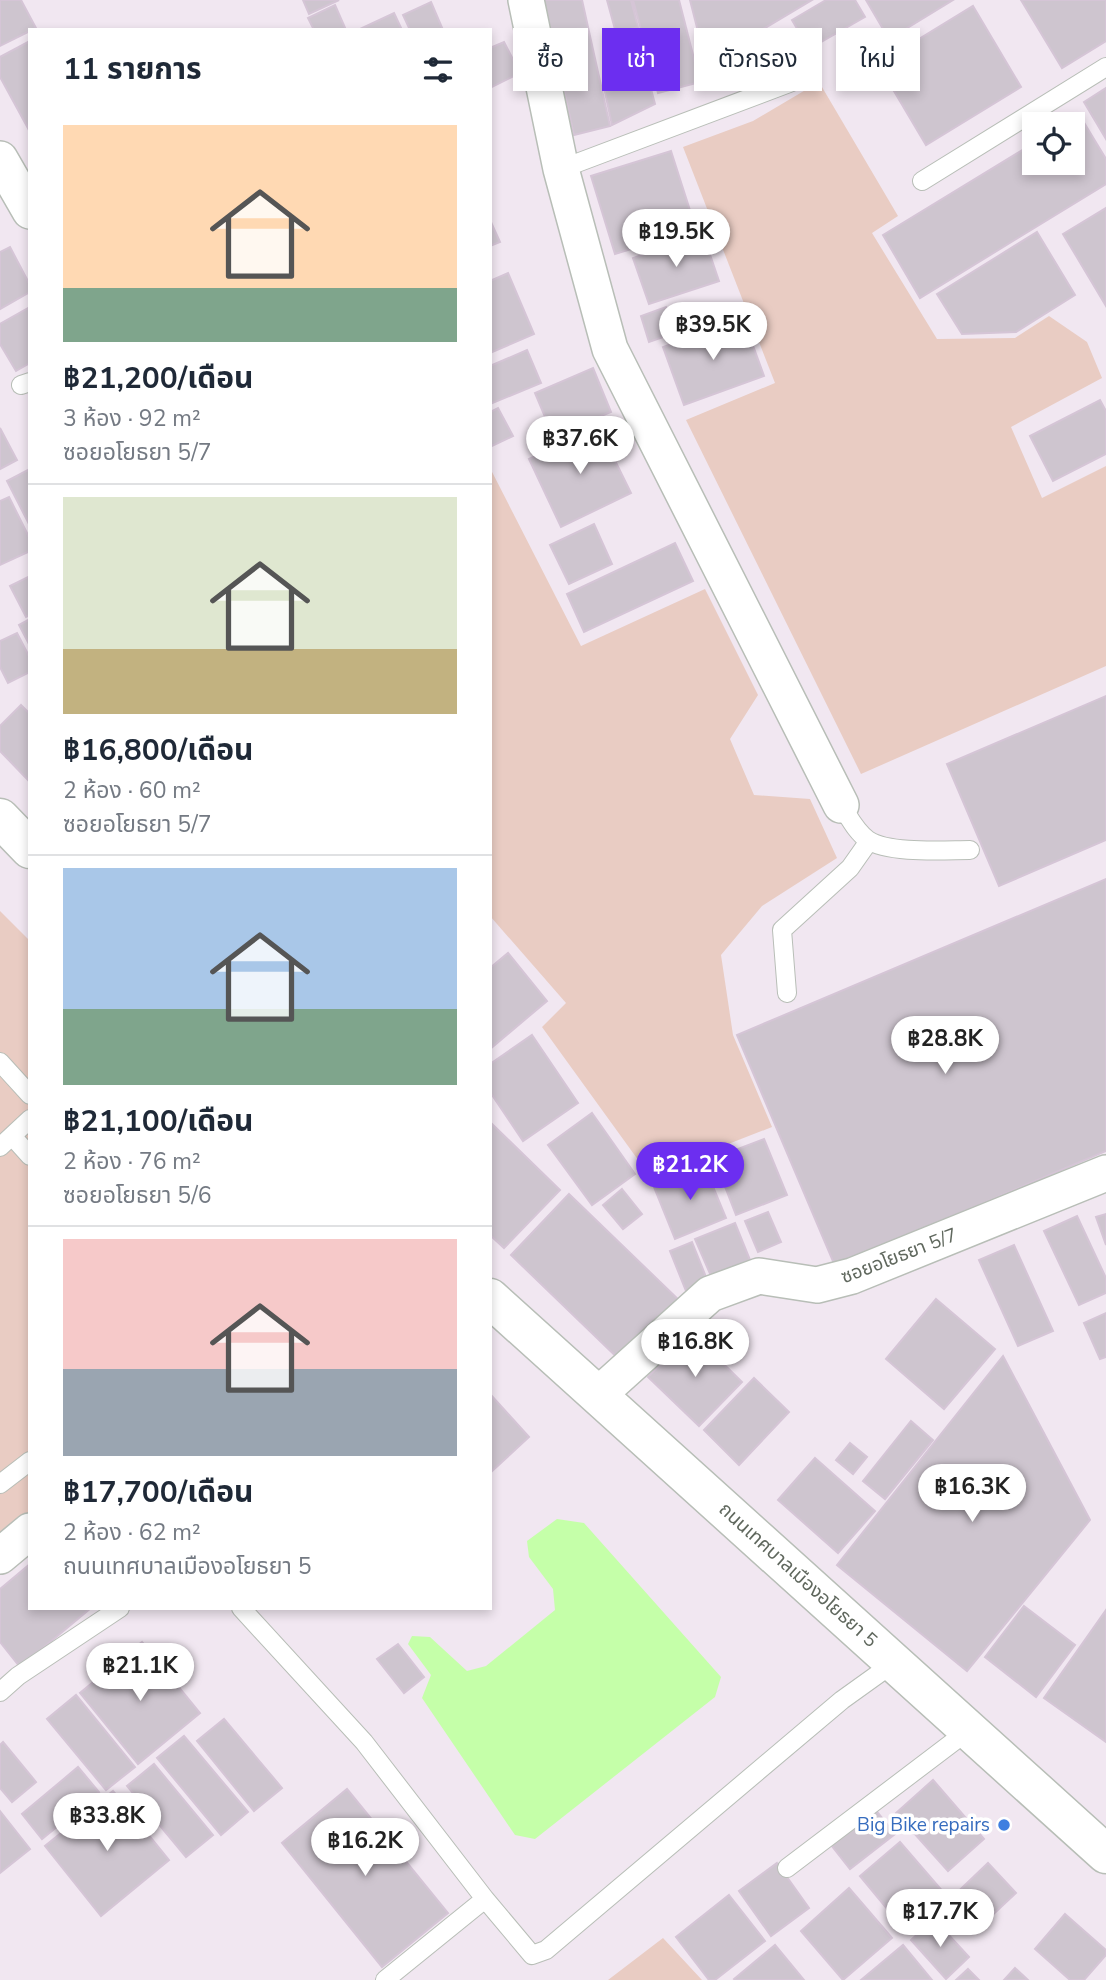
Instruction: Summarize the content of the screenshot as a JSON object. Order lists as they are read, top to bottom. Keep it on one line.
{"streets":{"street":["ซอยอโยธยา 5/7","ถนนเทศบาลเมืองอโยธยา 5"]},"crossings":[["ซอยอโยธยา 5/7","ถนนเทศบาลเมืองอโยธยา 5"]],"places":["Big Bike repairs"],"page":{"chip":["ซื้อ","เช่า","ตัวกรอง","ใหม่"],"heading":"11 รายการ","list":[{"name":"฿21,200/เดือน","note":"3 ห้อง · 92 m² · ซอยอโยธยา 5/7"},{"name":"฿16,800/เดือน","note":"2 ห้อง · 60 m² · ซอยอโยธยา 5/7"},{"name":"฿21,100/เดือน","note":"2 ห้อง · 76 m² · ซอยอโยธยา 5/6"},{"name":"฿17,700/เดือน","note":"2 ห้อง · 62 m² · ถนนเทศบาลเมืองอโยธยา 5"}],"price":["฿19.5K","฿39.5K","฿37.6K","฿28.8K","฿21.2K","฿16.8K","฿16.3K","฿21.1K","฿33.8K","฿16.2K","฿17.7K"]}}
